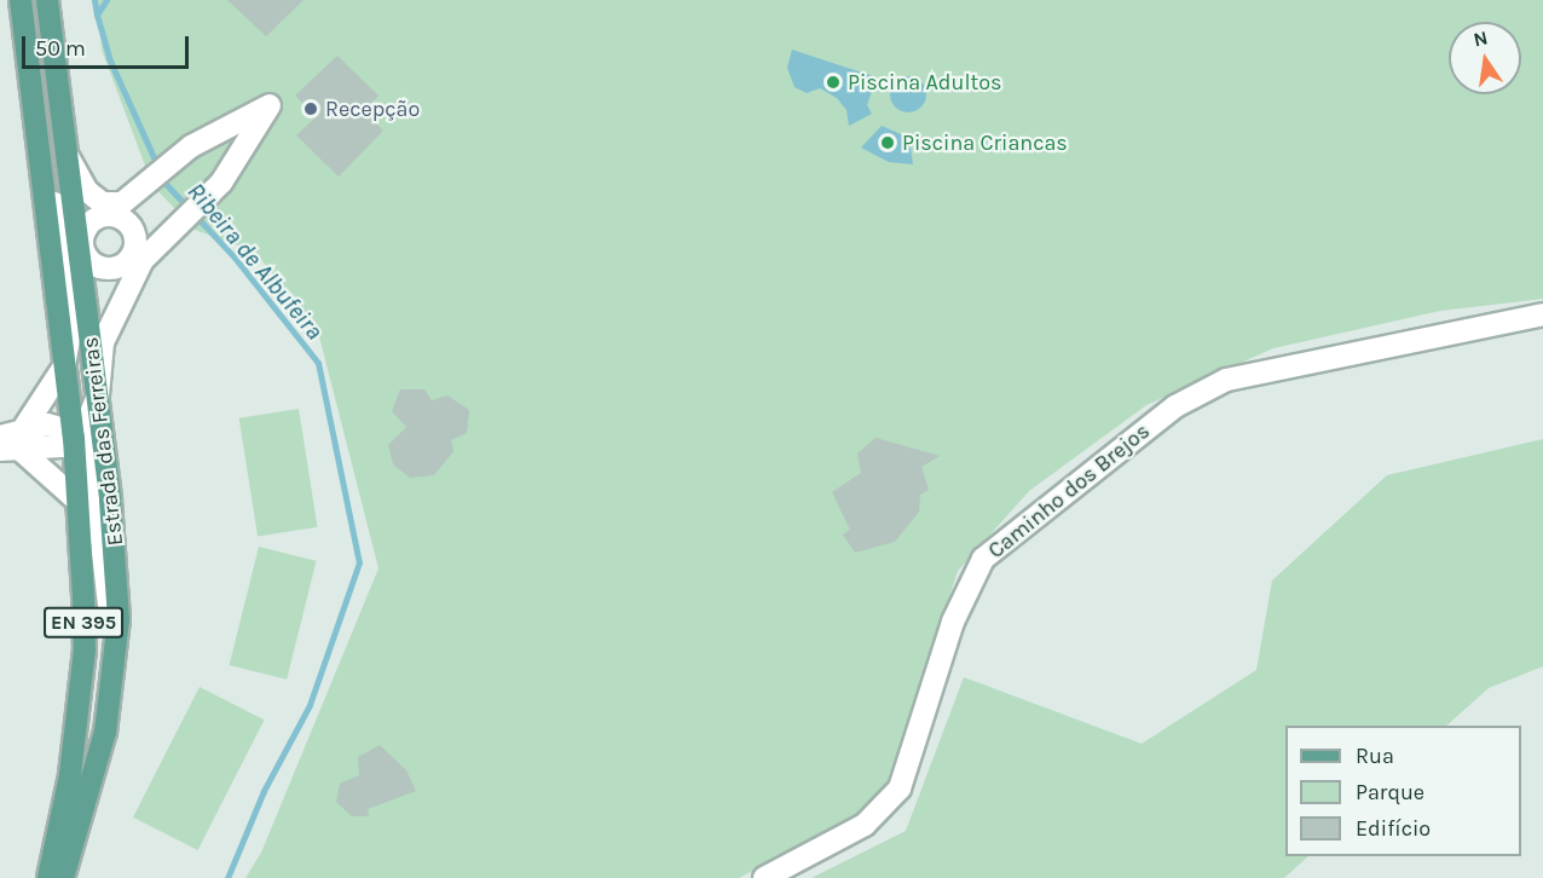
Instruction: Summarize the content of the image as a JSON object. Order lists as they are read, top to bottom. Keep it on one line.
{"streets":{"main road":["Estrada das Ferreiras","EN 395"],"street":["Caminho dos Brejos"]},"water":["Ribeira de Albufeira"],"places":["Piscina Adultos","Recepção","Piscina Criancas"],"legend":["Rua","Parque","Edifício"],"scale_bar":"50 m","north":"top"}
